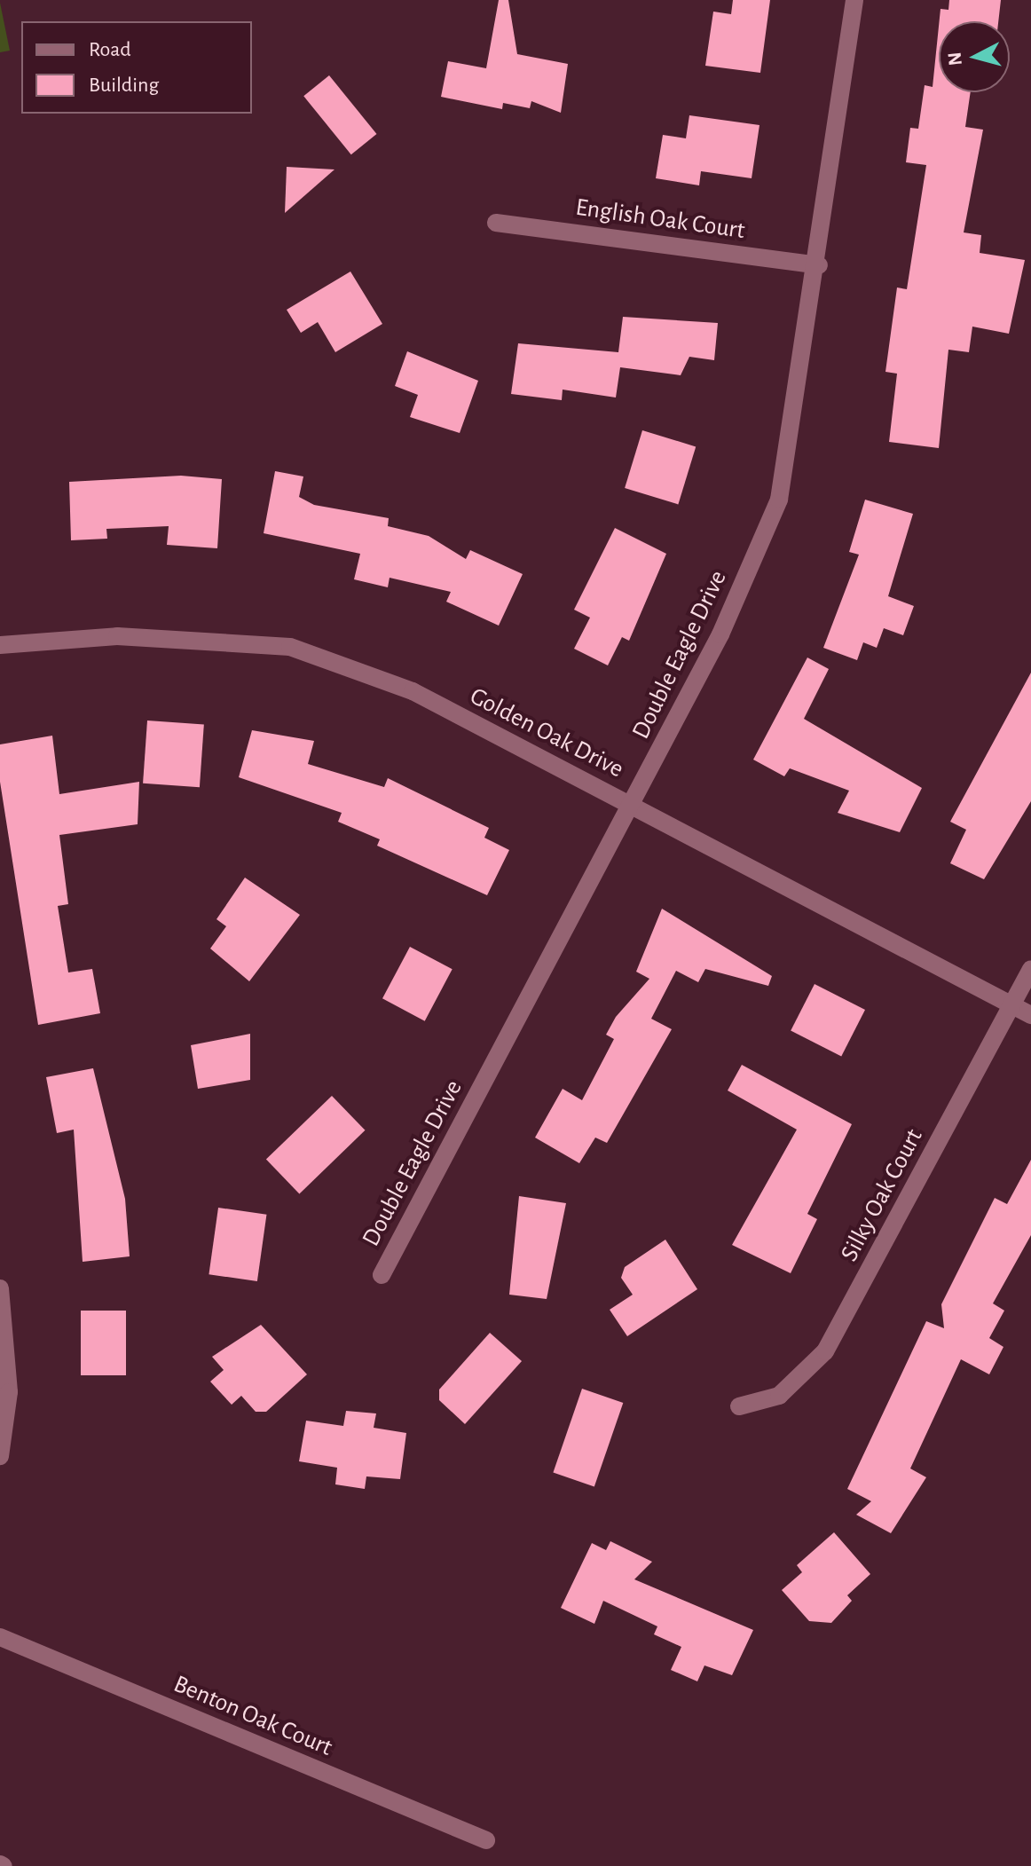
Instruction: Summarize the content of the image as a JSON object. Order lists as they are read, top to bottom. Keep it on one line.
{"streets":{"street":["English Oak Court","Double Eagle Drive","Golden Oak Drive","Silky Oak Court","Benton Oak Court"]},"crossings":[["English Oak Court","Double Eagle Drive"],["Double Eagle Drive","Golden Oak Drive"],["Golden Oak Drive","Silky Oak Court"]],"legend":["Road","Building"],"north":"left"}
